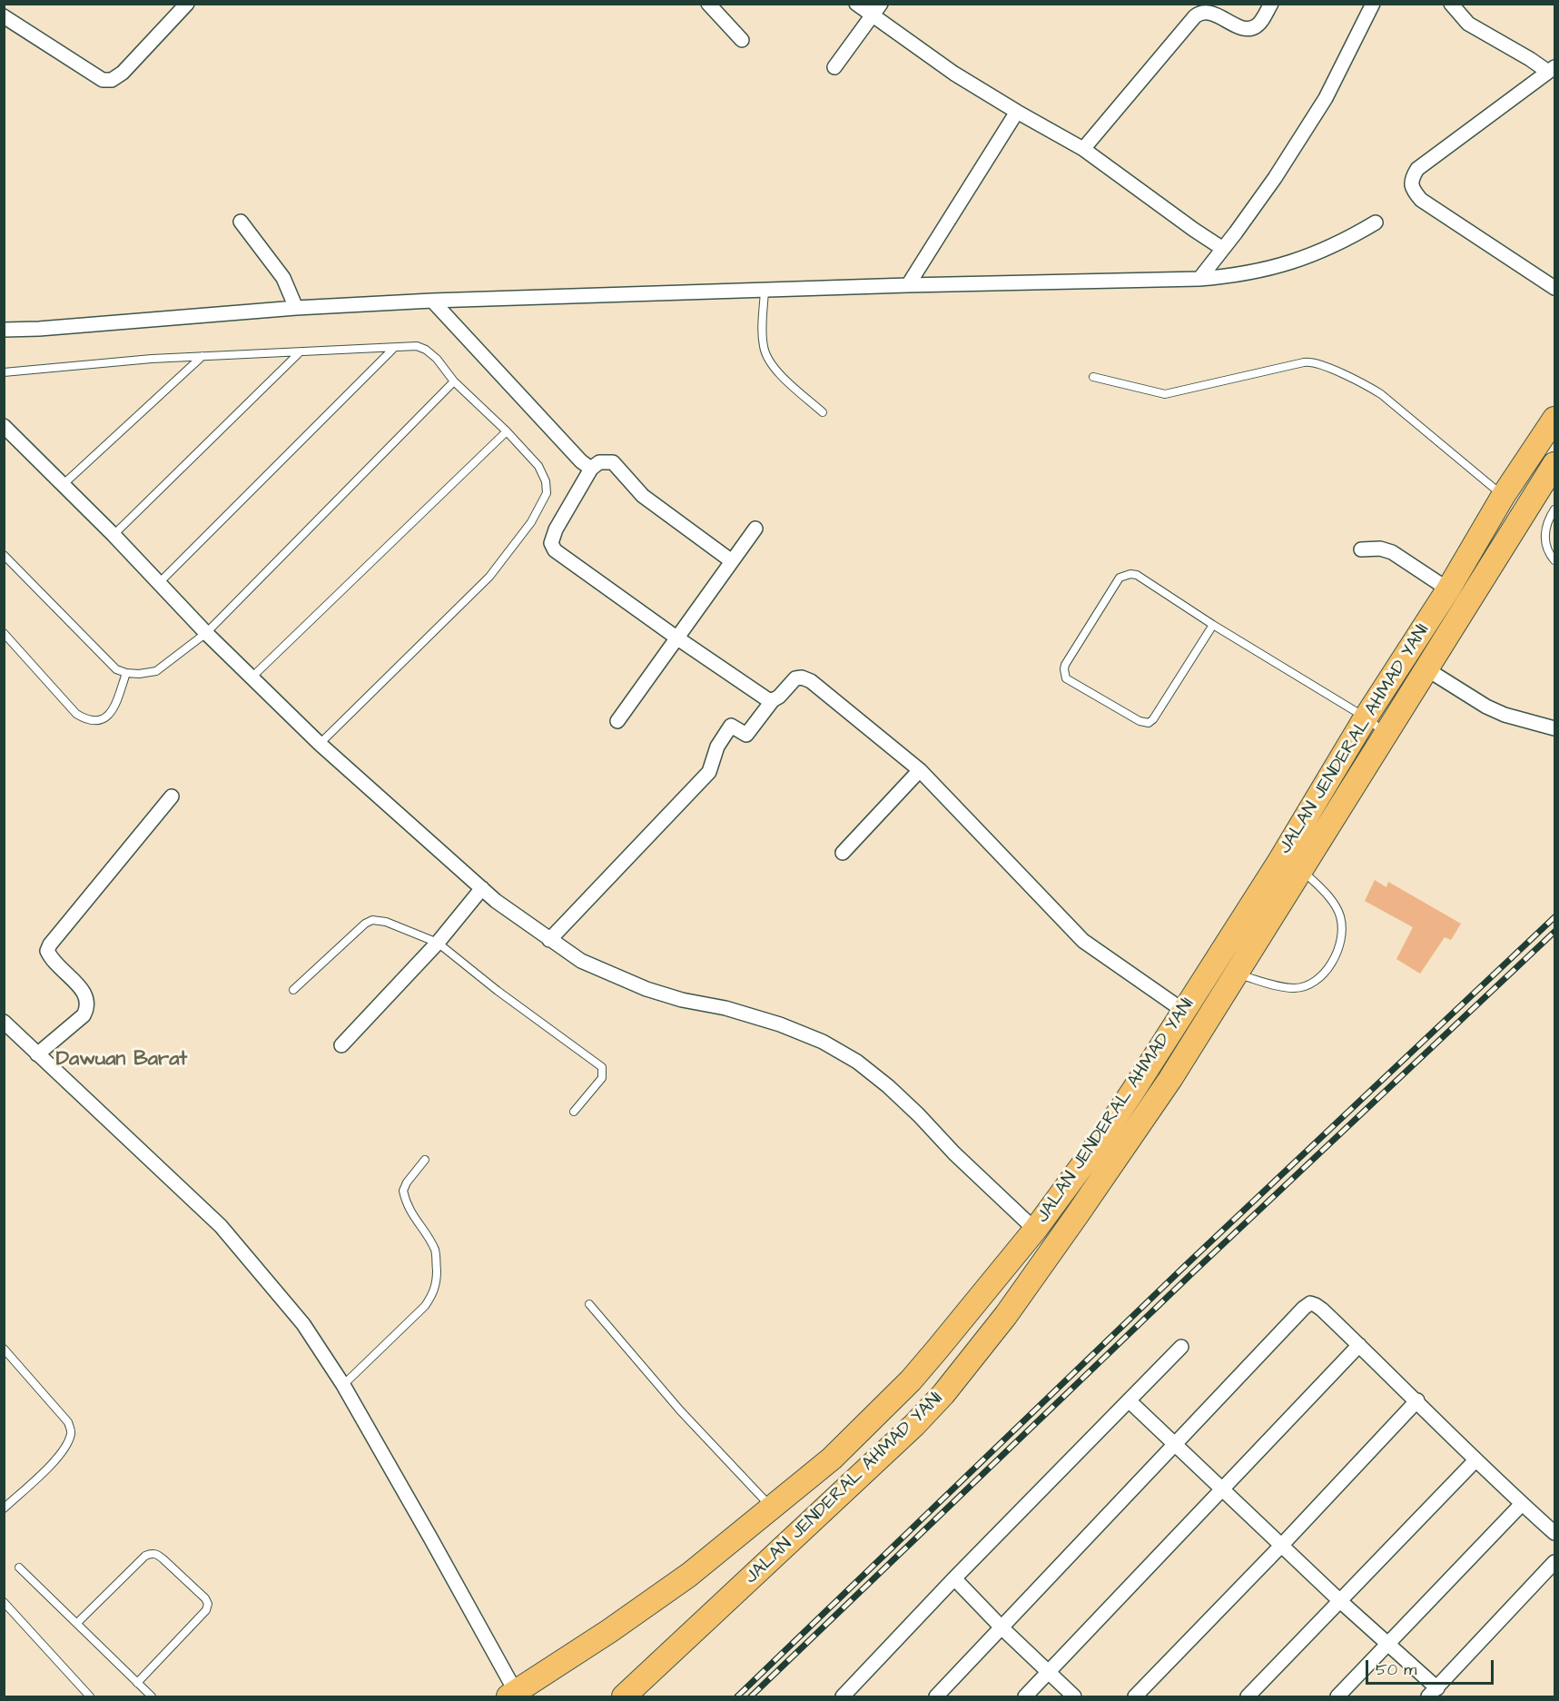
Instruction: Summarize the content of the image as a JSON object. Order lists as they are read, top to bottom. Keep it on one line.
{"streets":{"highway":["JALAN JENDERAL AHMAD YANI"]},"districts":["Dawuan Barat"],"scale_bar":"50 m"}
